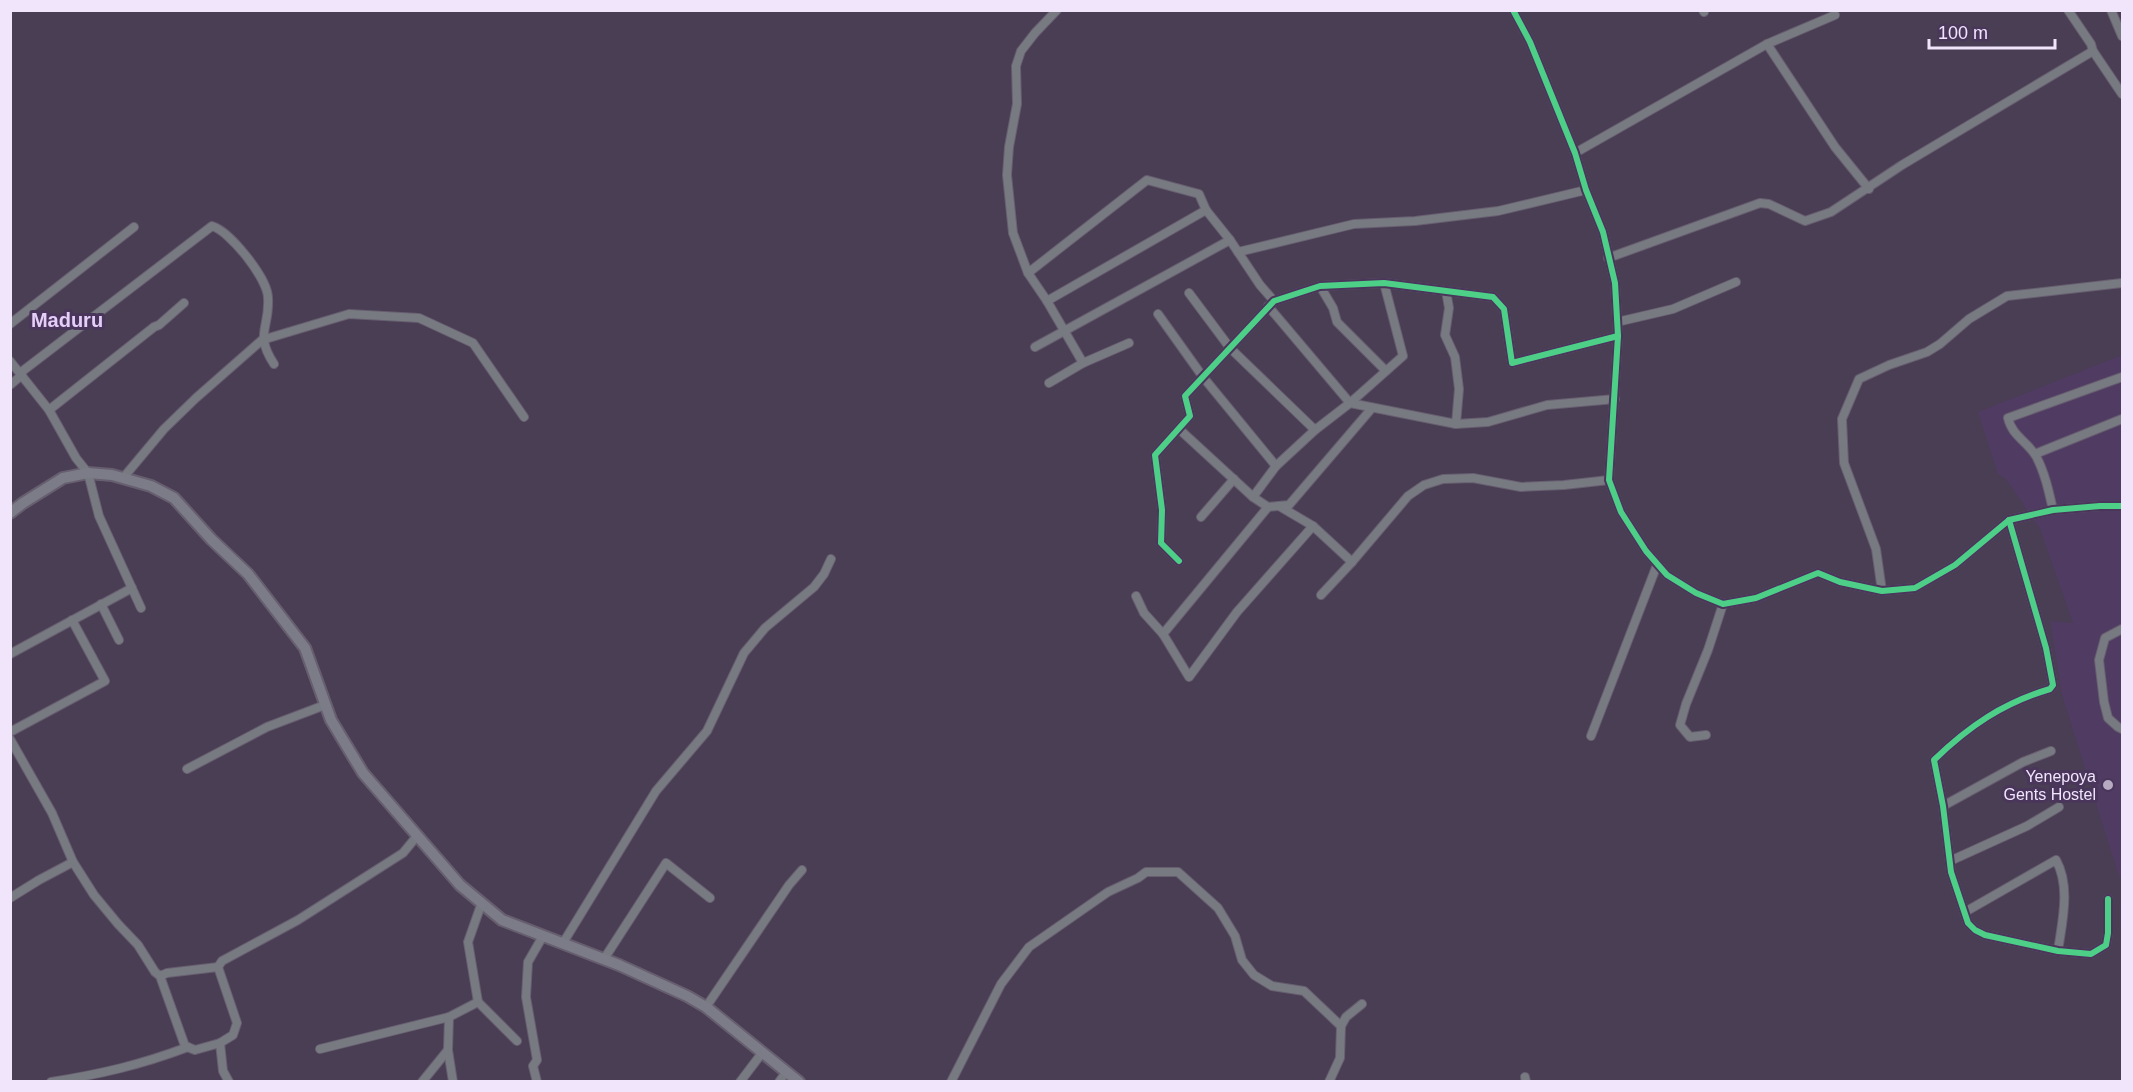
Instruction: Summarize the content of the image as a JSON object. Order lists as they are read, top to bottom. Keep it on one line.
{"districts":["Maduru"],"places":["Yenepoya Gents Hostel"],"scale_bar":"100 m"}
